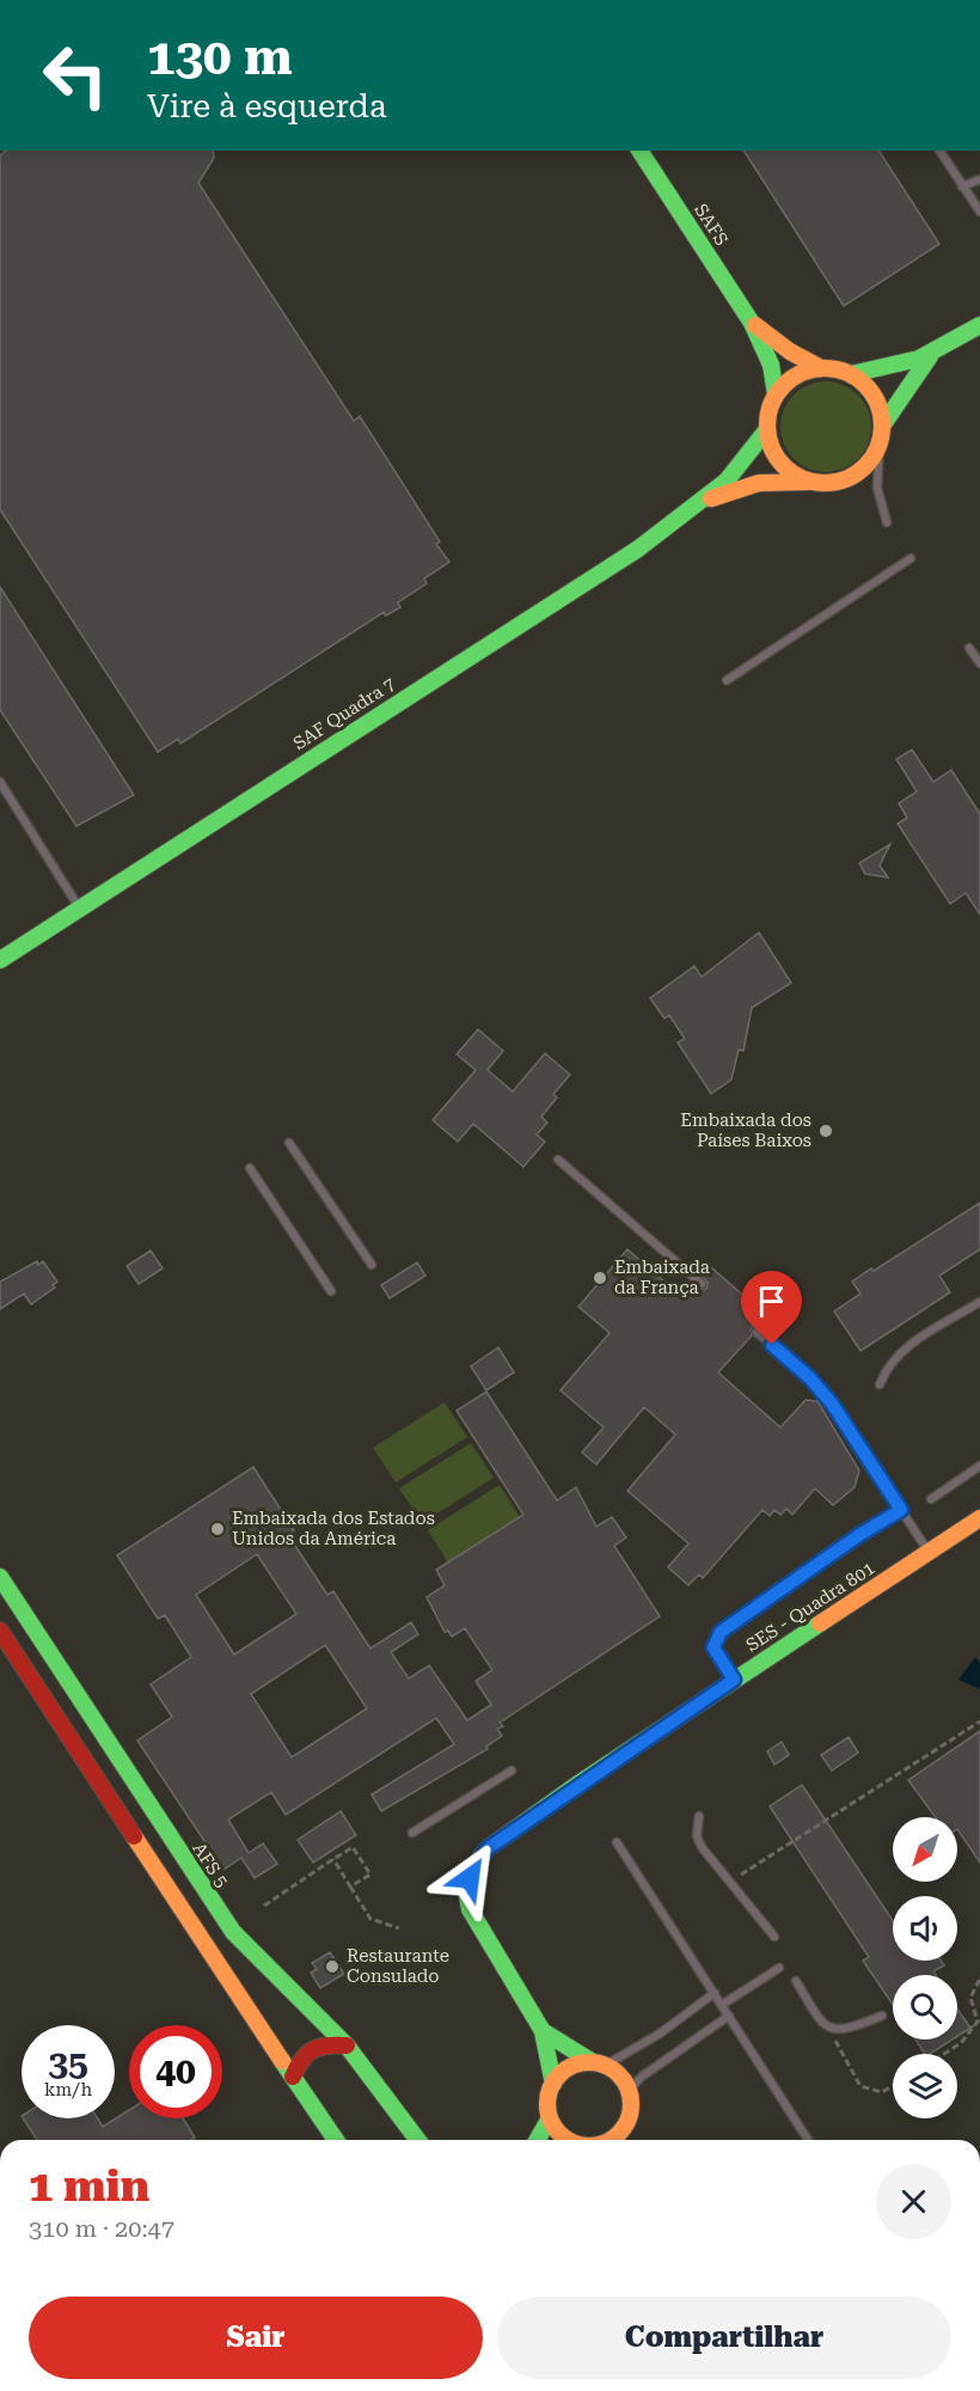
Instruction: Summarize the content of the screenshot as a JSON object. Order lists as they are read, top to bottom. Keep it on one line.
{"streets":{"street":["SAFS","SAF Quadra 7","SES - Quadra 801","AFS 5"]},"crossings":[["SAFS","SAF Quadra 7"]],"places":["Embaixada dos Países Baixos","Embaixada da França","Embaixada dos Estados Unidos da América","Restaurante Consulado"],"north":"bottom left","page":{"turn":["130 m","Vire à esquerda"],"speed":"35 km/h","limit":"40","heading":["1 min","310 m · 20:47"],"buttons":["Sair","Compartilhar"]}}
